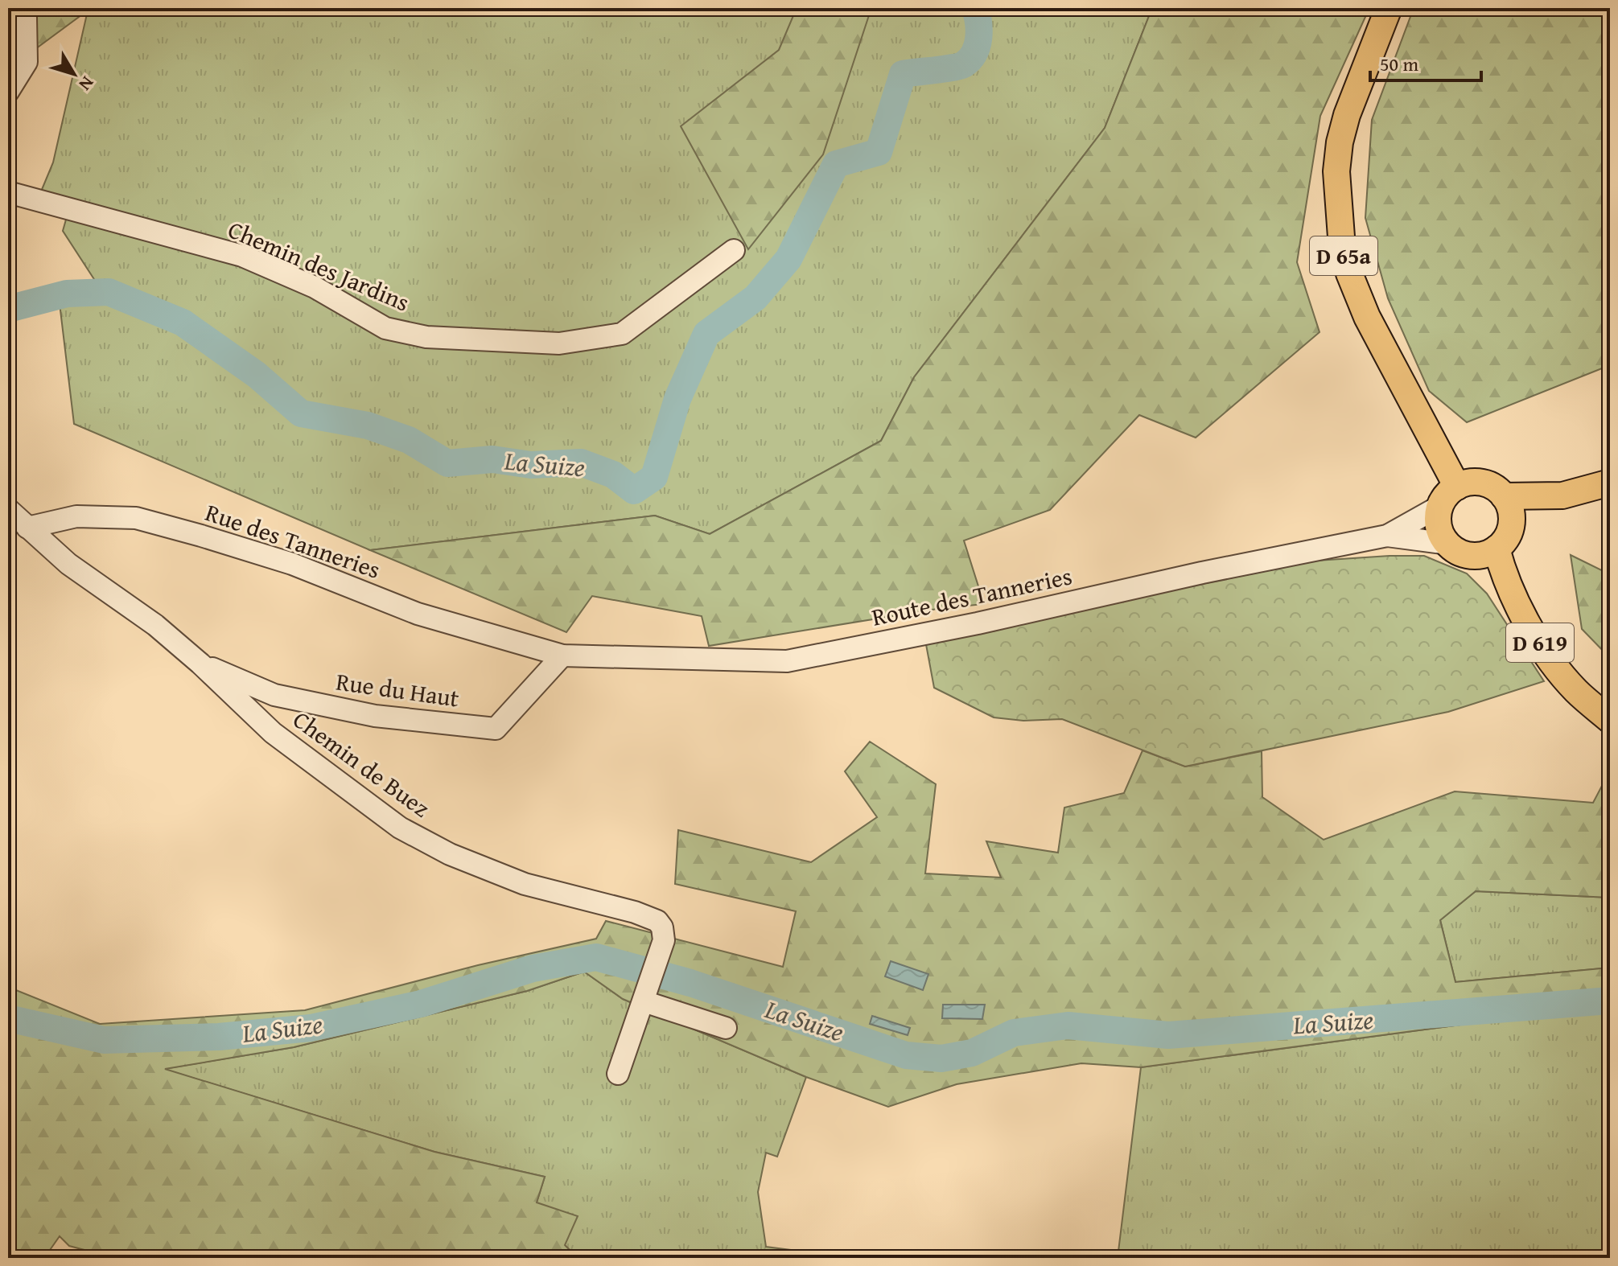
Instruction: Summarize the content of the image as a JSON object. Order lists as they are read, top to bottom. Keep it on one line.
{"streets":{"main road":["D 65a","D 619"],"street":["Chemin des Jardins","Rue des Tanneries","Route des Tanneries","Rue du Haut","Chemin de Buez"]},"crossings":[["D 65a","Route des Tanneries"],["D 65a","D 619"],["Rue des Tanneries","Route des Tanneries"],["Rue des Tanneries","Rue du Haut"],["Rue des Tanneries","Chemin de Buez"],["Route des Tanneries","D 619"],["Route des Tanneries","Rue du Haut"],["Rue du Haut","Chemin de Buez"]],"water":["La Suize"],"scale_bar":"50 m","north":"bottom right"}
